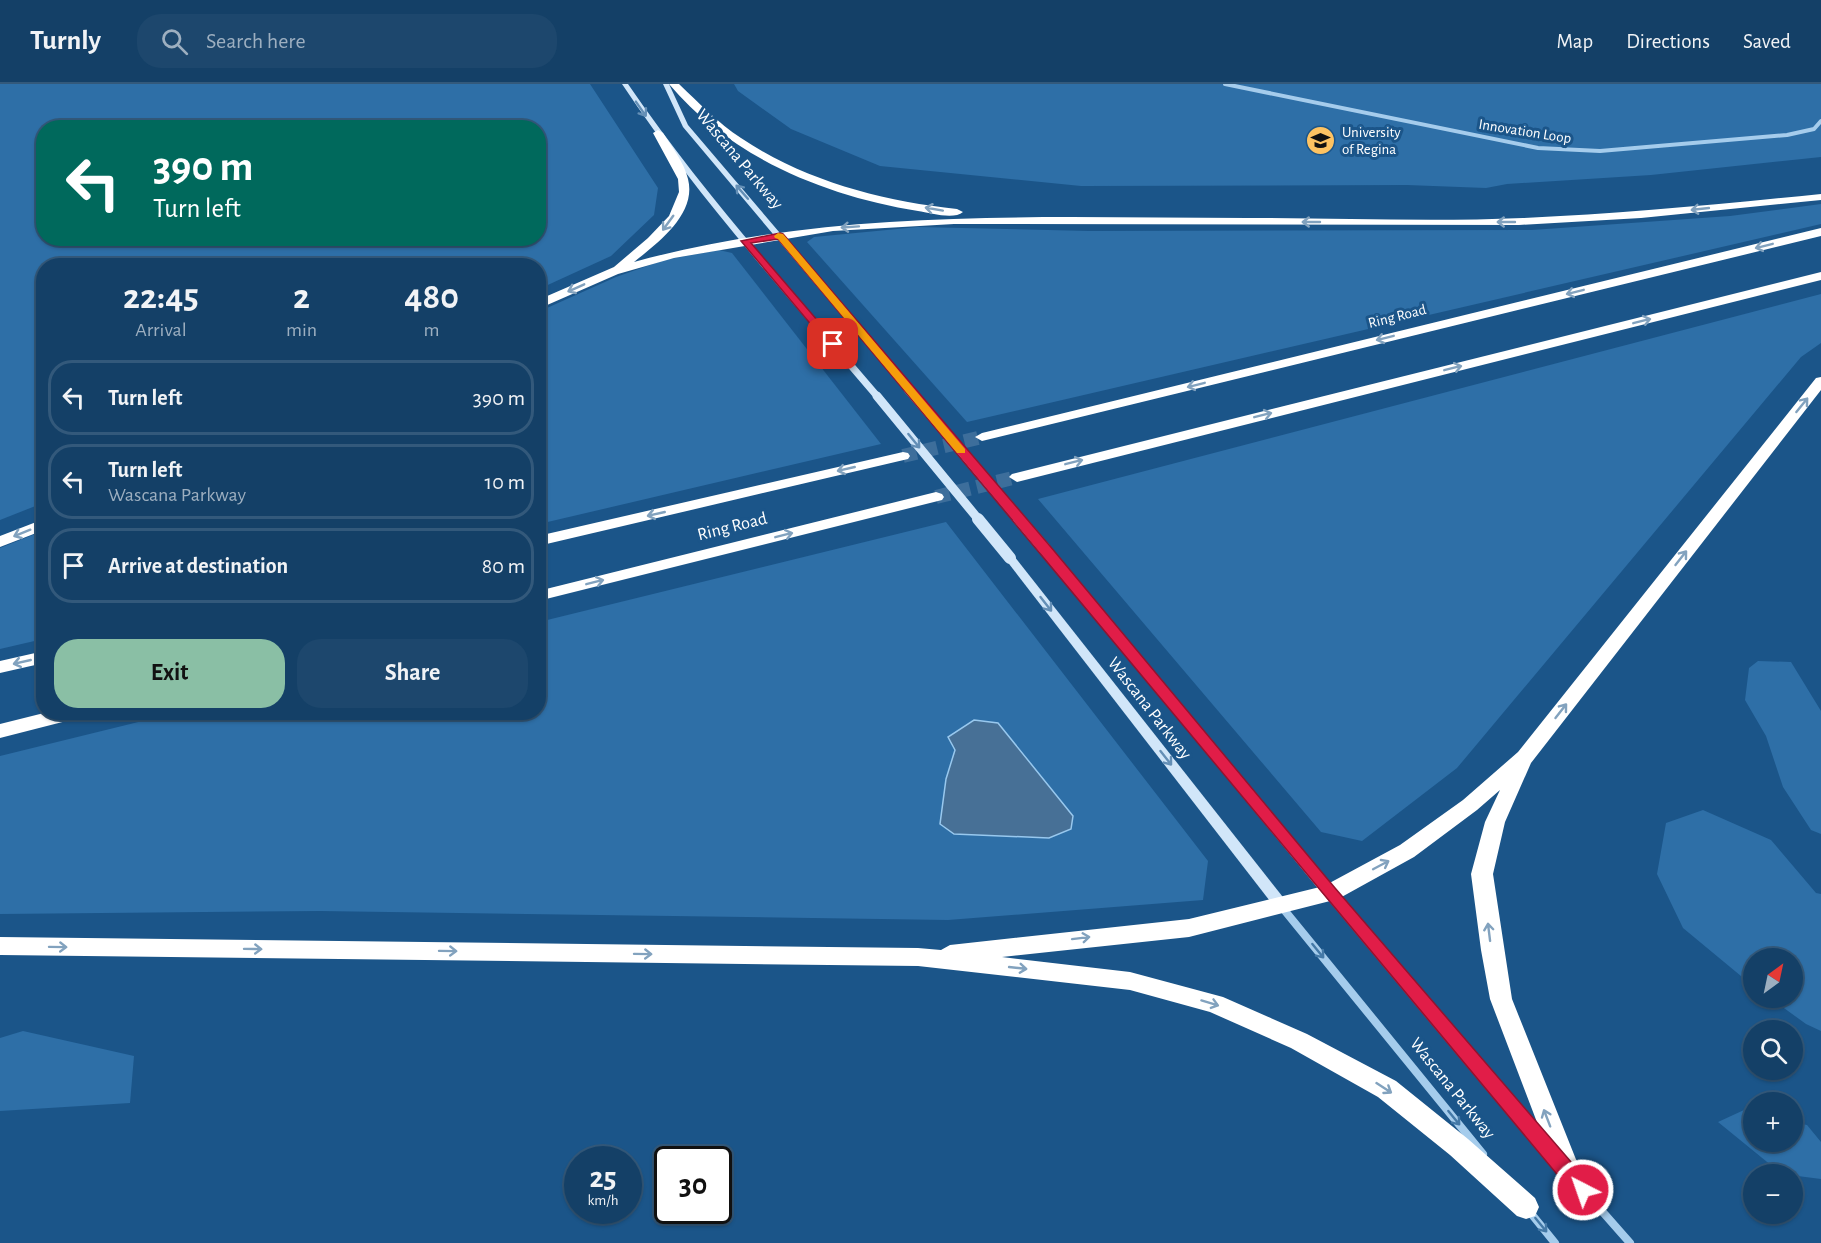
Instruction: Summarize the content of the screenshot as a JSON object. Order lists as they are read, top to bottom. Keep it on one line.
{"streets":{"highway":["Ring Road"],"main road":["Wascana Parkway"],"street":["Innovation Loop"]},"places":{"school or university":["University of Regina"]},"north":"top right","page":{"header":"Turnly","search":"Search here","nav":["Map","Directions","Saved"],"turn":["390 m","Turn left"],"eta":["22:45","Arrival","2","min","480","m"],"list":[{"name":"Turn left","value":"390 m"},{"name":"Turn left","note":"Wascana Parkway","value":"10 m"},{"name":"Arrive at destination","value":"80 m"}],"buttons":["Exit","Share"],"map_buttons":["+","−"],"speed":"25 km/h","limit":"30"}}
